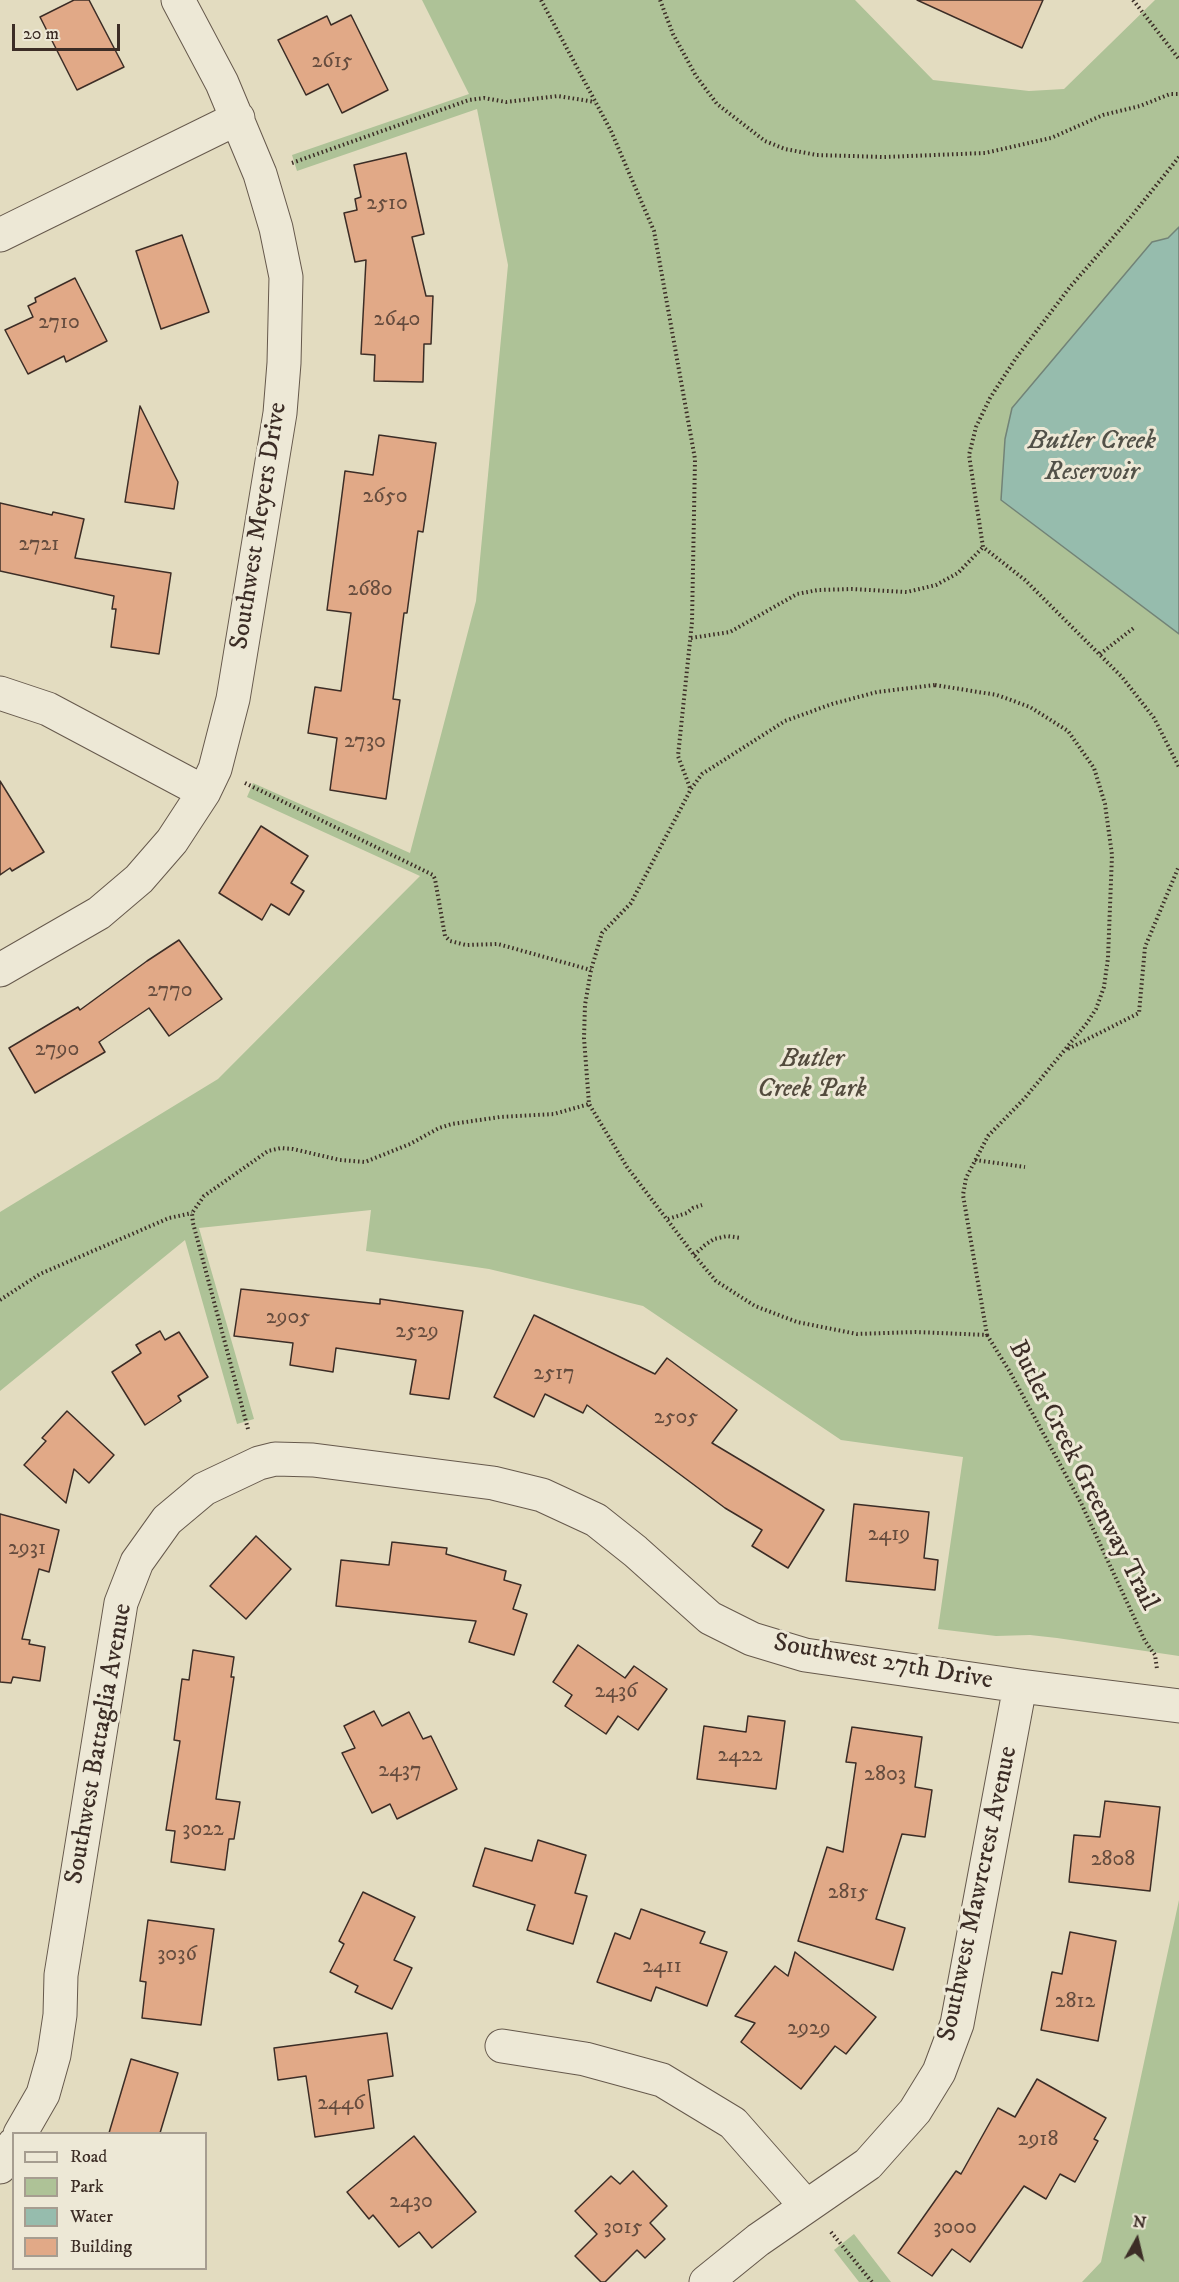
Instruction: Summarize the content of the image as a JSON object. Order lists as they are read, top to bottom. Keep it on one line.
{"streets":{"street":["Southwest Meyers Drive","Southwest 27th Drive","Southwest Battaglia Avenue","Southwest Mawrcrest Avenue"],"path":["Butler Creek Greenway Trail"]},"crossings":[["Butler Creek Greenway Trail","Southwest 27th Drive"],["Southwest 27th Drive","Southwest Battaglia Avenue"],["Southwest 27th Drive","Southwest Mawrcrest Avenue"]],"water":["Butler Creek Reservoir"],"parks":["Butler Creek Park"],"house_numbers":["2615","2510","2640","2710","2650","2721","2680","2730","2770","2790","2905","2529","2517","2505","2419","2931","2436","2422","2437","2803","3022","2808","2815","3036","2411","2812","2929","2446","2918","2430","3015","3000"],"legend":["Road","Park","Water","Building"],"scale_bar":"20 m","north":"top"}
